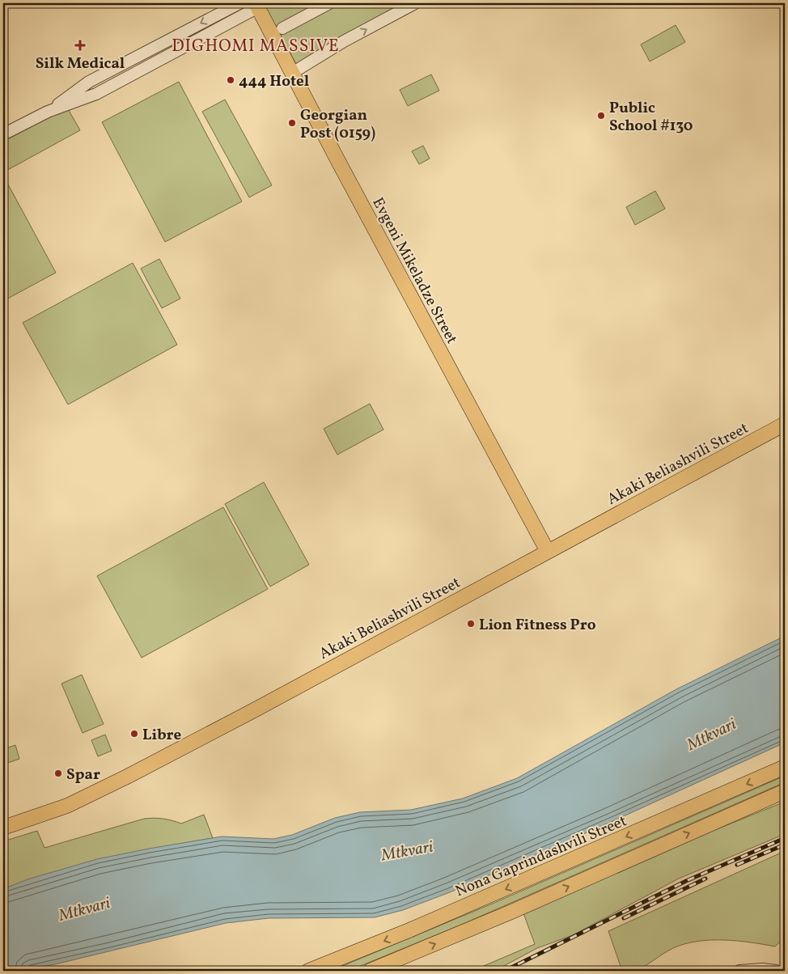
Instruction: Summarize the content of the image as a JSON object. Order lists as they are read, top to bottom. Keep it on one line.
{"streets":{"main road":["Evgeni Mikeladze Street","Akaki Beliashvili Street","Nona Gaprindashvili Street"]},"crossings":[["Evgeni Mikeladze Street","Akaki Beliashvili Street"]],"districts":["DIGHOMI MASSIVE"],"water":["Mtkvari"],"places":{"health":["Silk Medical"],"other":["444 Hotel","Public School #130","Georgian Post (0159)","Lion Fitness Pro","Libre","Spar"]}}
